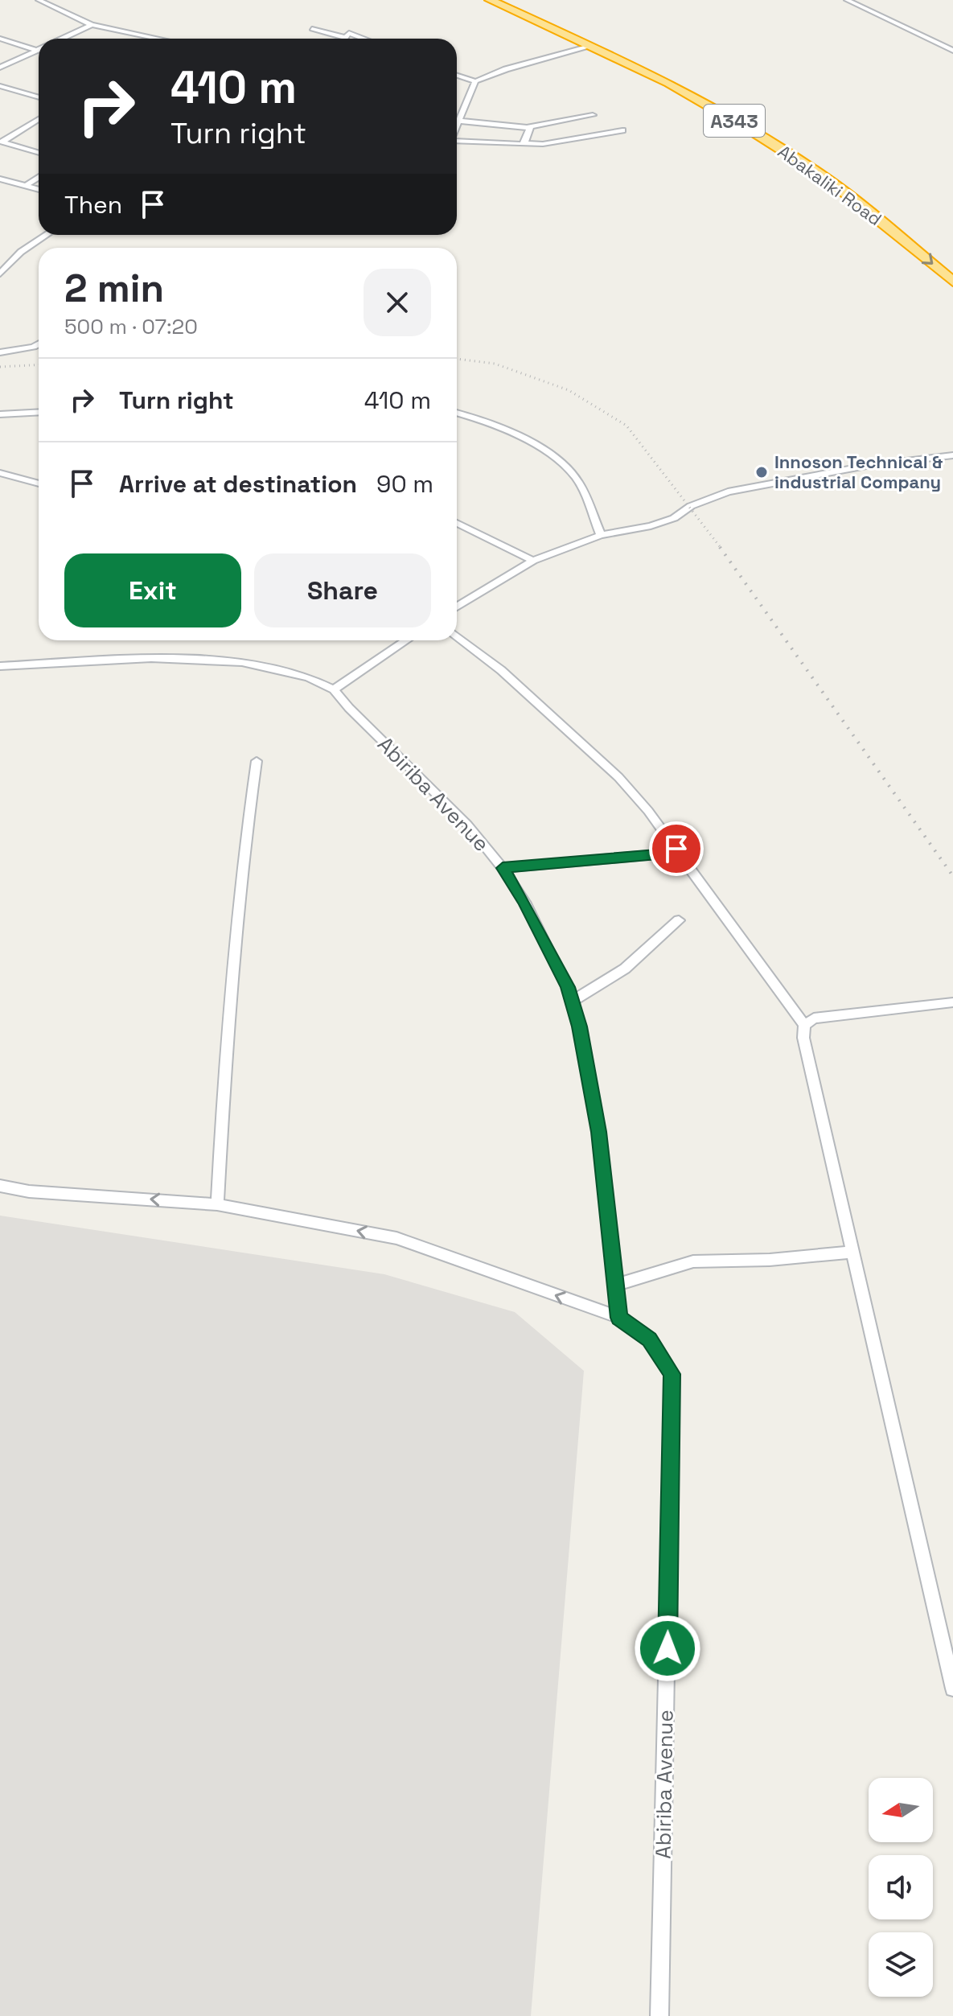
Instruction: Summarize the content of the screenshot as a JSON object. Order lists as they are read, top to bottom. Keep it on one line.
{"streets":{"highway":["A343","Abakaliki Road"],"street":["Abiriba Avenue"]},"places":["Innoson Technical & industrial Company"],"north":"left","page":{"turn":["410 m","Turn right"],"then":"Then","heading":["2 min","500 m · 07:20"],"list":[{"name":"Turn right","value":"410 m"},{"name":"Arrive at destination","value":"90 m"}],"buttons":["Exit","Share"]}}
